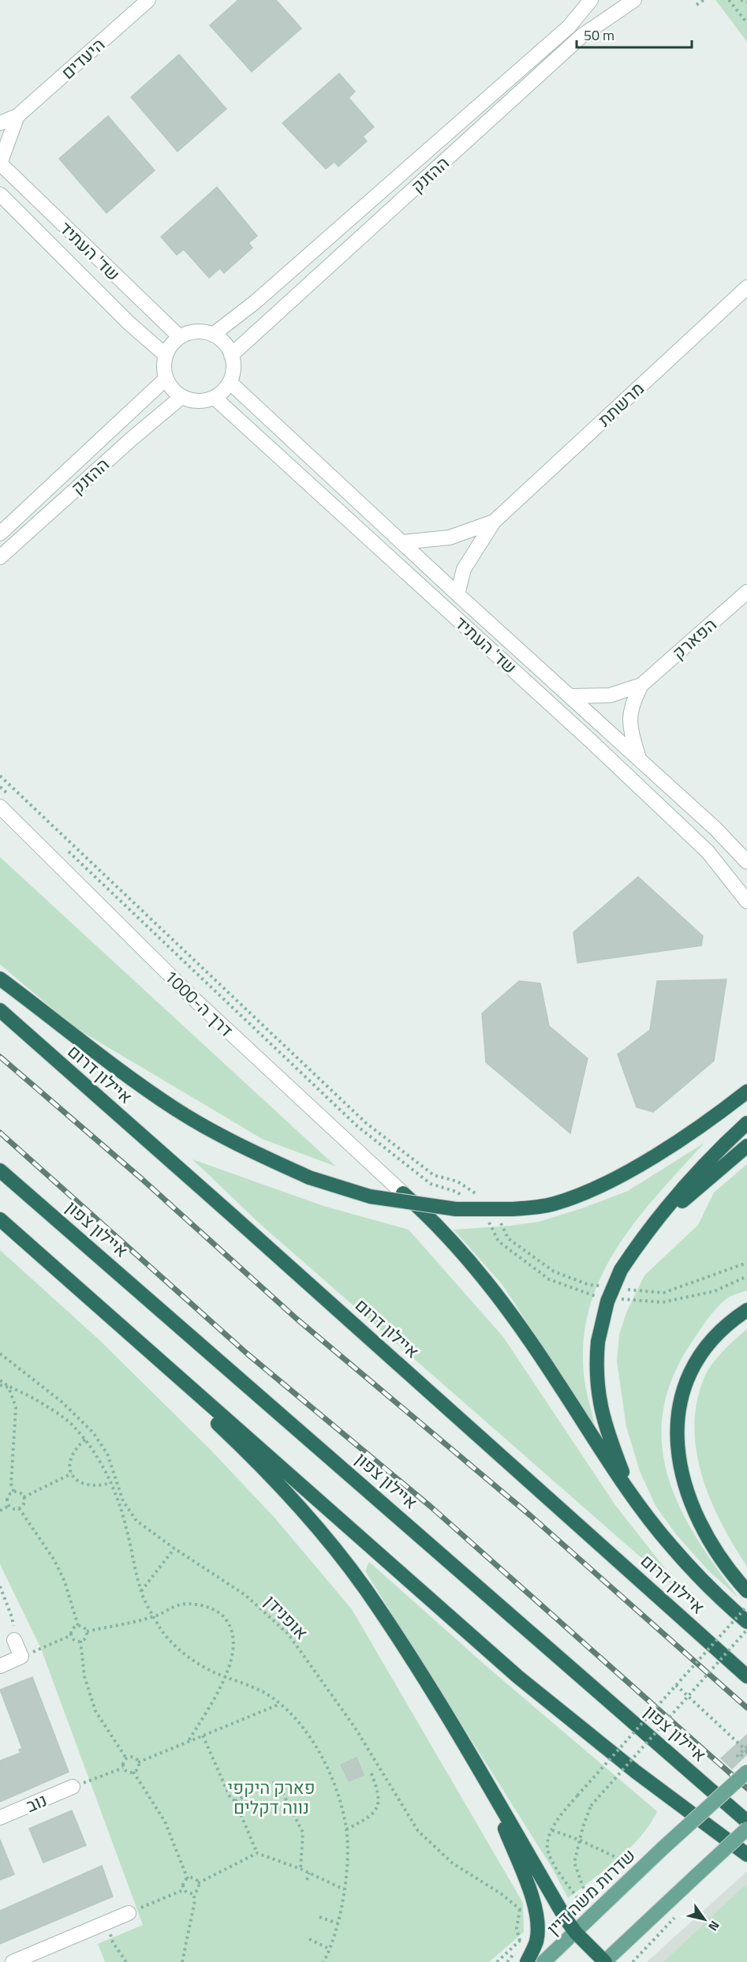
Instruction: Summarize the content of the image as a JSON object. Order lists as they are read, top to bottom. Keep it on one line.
{"streets":{"highway":["איילון דרום","איילון צפון"],"main road":["שדרות משה דיין"],"street":["היעדים","ההזנק","שד' העתיד","מרשתת","הפארק","דרך ה-1000","נוב"],"path":["אופנידן"]},"crossings":[["היעדים","שד' העתיד"],["ההזנק","שד' העתיד"],["שד' העתיד","מרשתת"],["שד' העתיד","הפארק"]],"parks":["פארק היקפי נווה דקלים"],"scale_bar":"50 m","north":"bottom right"}
